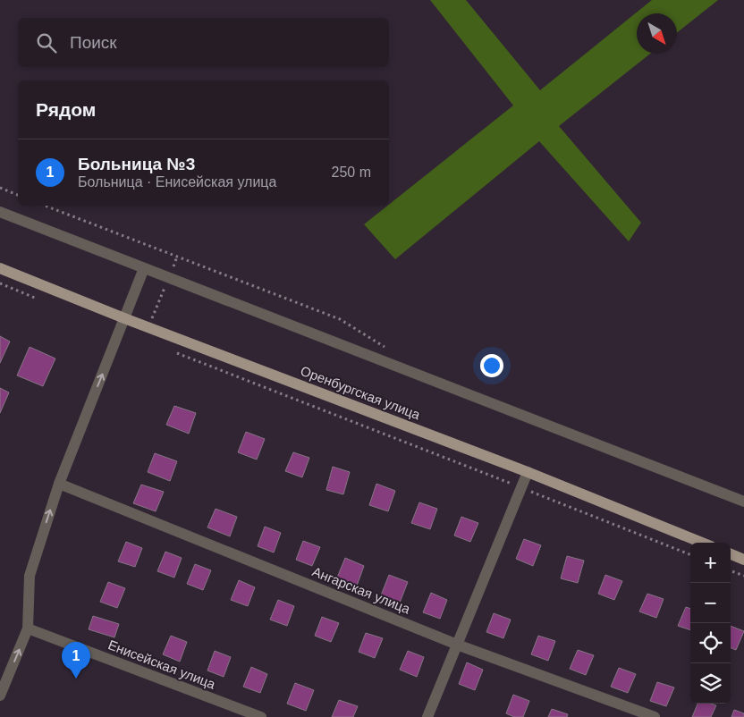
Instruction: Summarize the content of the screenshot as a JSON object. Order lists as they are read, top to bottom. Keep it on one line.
{"streets":{"main road":["Оренбургская улица"],"street":["Ангарская улица","Енисейская улица"]},"north":"bottom right","page":{"search":"Поиск","heading":"Рядом","list":[{"mark":"1","name":"Больница №3","note":"Больница · Енисейская улица","value":"250 m"}],"map_buttons":["+","−"],"pins":"1"}}
